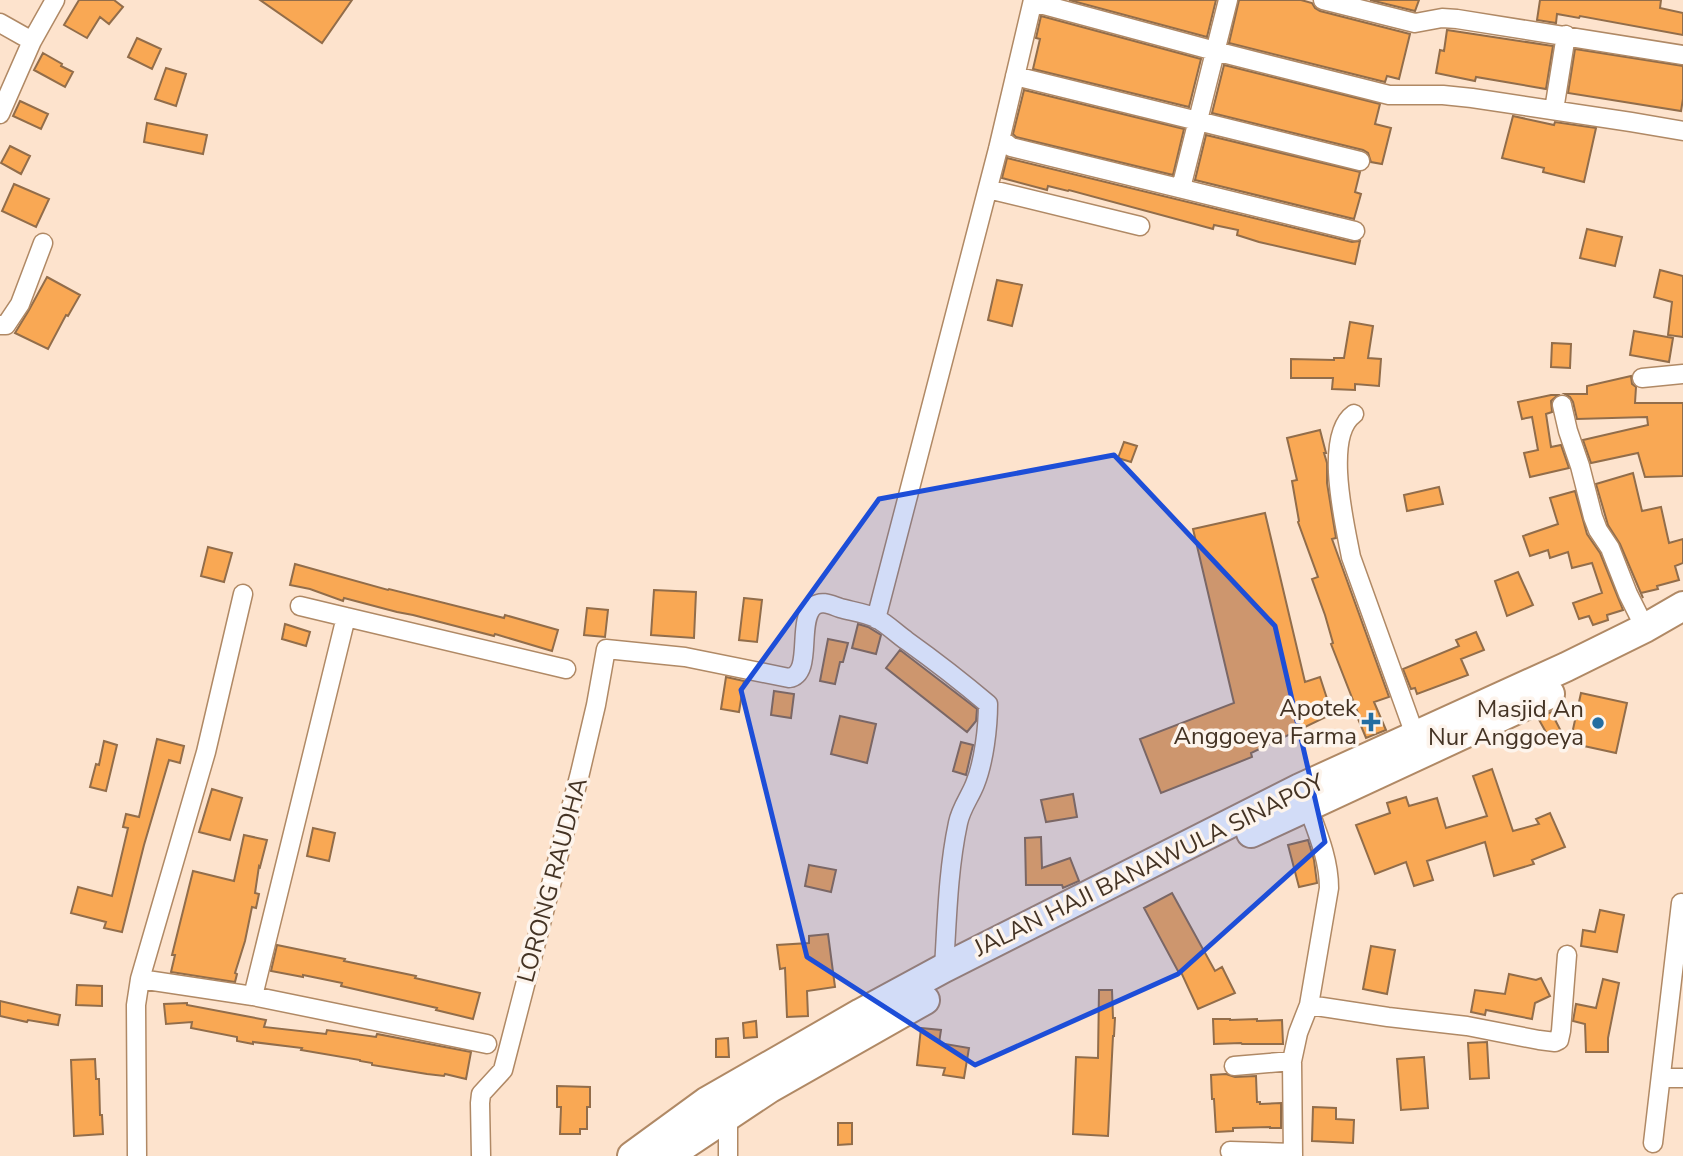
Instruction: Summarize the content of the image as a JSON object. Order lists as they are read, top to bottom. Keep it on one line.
{"streets":{"highway":["JALAN HAJI BANAWULA SINAPOY"],"street":["LORONG RAUDHA"]},"places":{"health":["Apotek Anggoeya Farma"],"other":["Masjid An Nur Anggoeya"]}}
